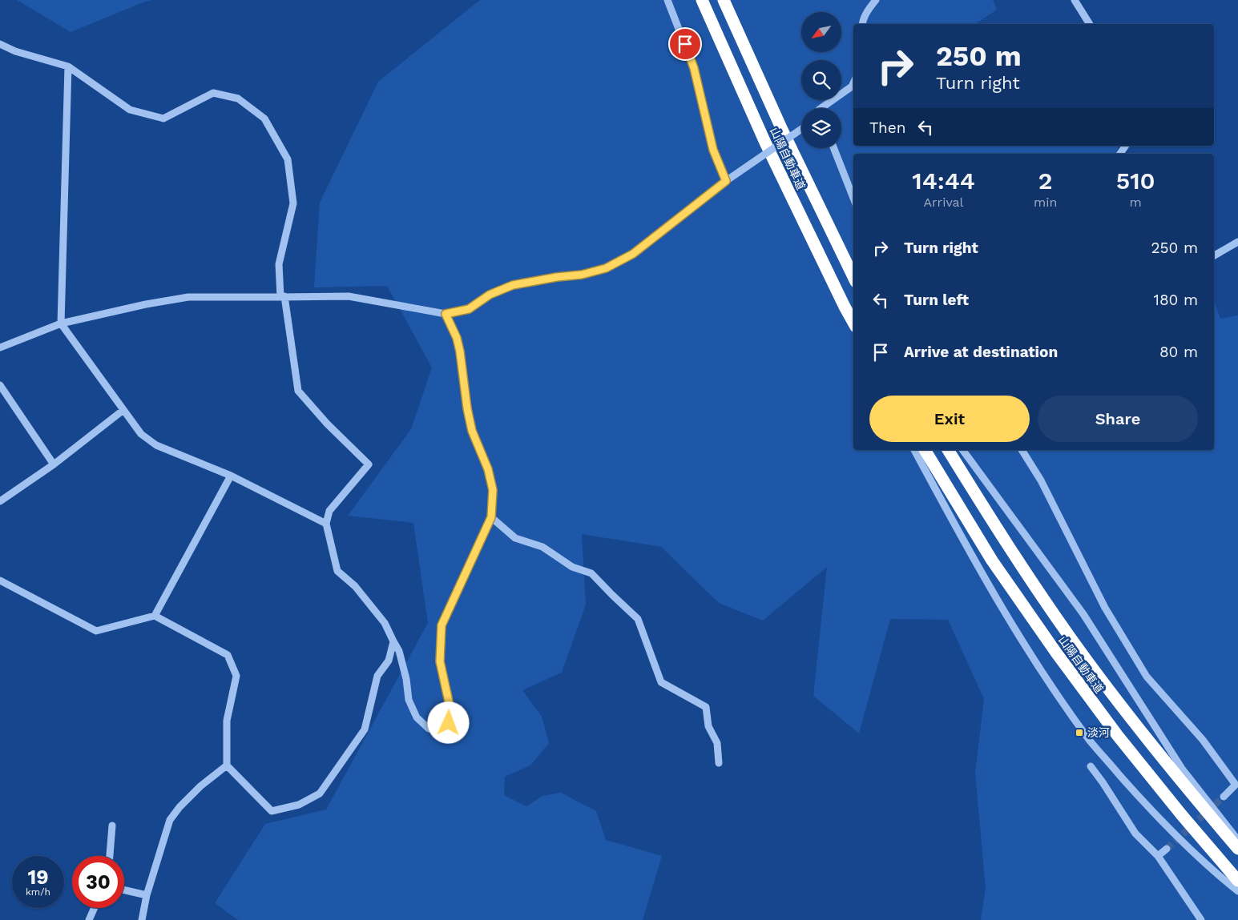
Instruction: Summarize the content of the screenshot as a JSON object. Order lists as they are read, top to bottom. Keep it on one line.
{"streets":{"highway":["山陽自動車道"]},"places":{"transit":["淡河"]},"north":"bottom left","page":{"turn":["250 m","Turn right"],"then":"Then","eta":["14:44","Arrival","2","min","510","m"],"list":[{"name":"Turn right","value":"250 m"},{"name":"Turn left","value":"180 m"},{"name":"Arrive at destination","value":"80 m"}],"buttons":["Exit","Share"],"speed":"19 km/h","limit":"30"}}
